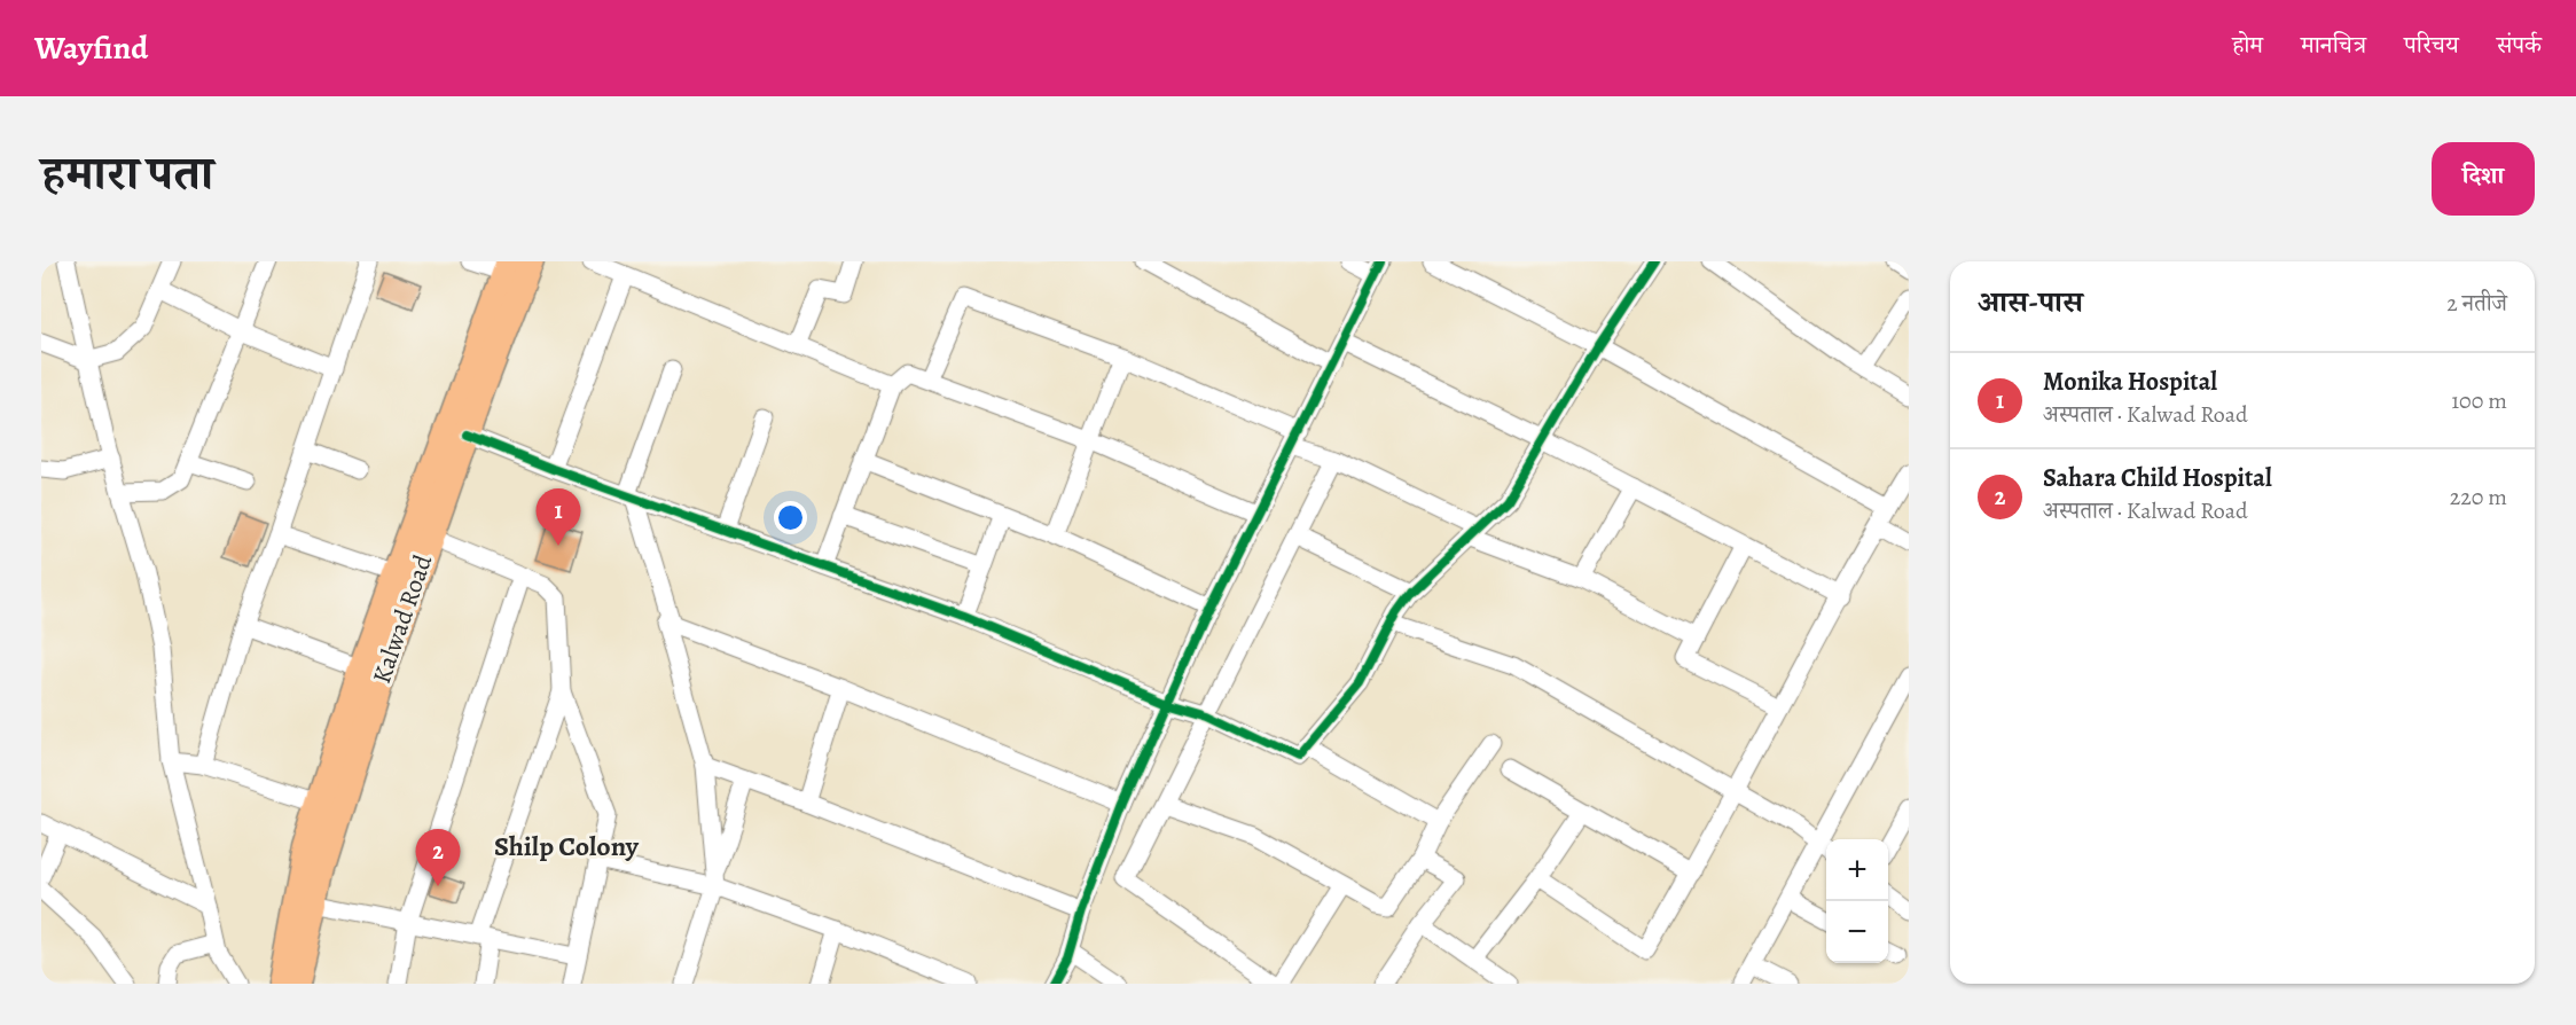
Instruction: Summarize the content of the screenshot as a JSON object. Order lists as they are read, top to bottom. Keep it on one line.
{"streets":{"main road":["Kalwad Road"]},"districts":["Shilp Colony"],"page":{"header":"Wayfind","nav":["होम","मानचित्र","परिचय","संपर्क"],"title":"हमारा पता","buttons":"दिशा","heading":["आस-पास","2 नतीजे"],"list":[{"mark":"1","name":"Monika Hospital","note":"अस्पताल · Kalwad Road","value":"100 m"},{"mark":"2","name":"Sahara Child Hospital","note":"अस्पताल · Kalwad Road","value":"220 m"}],"pins":["1","2"],"map_buttons":["+","−"]}}
